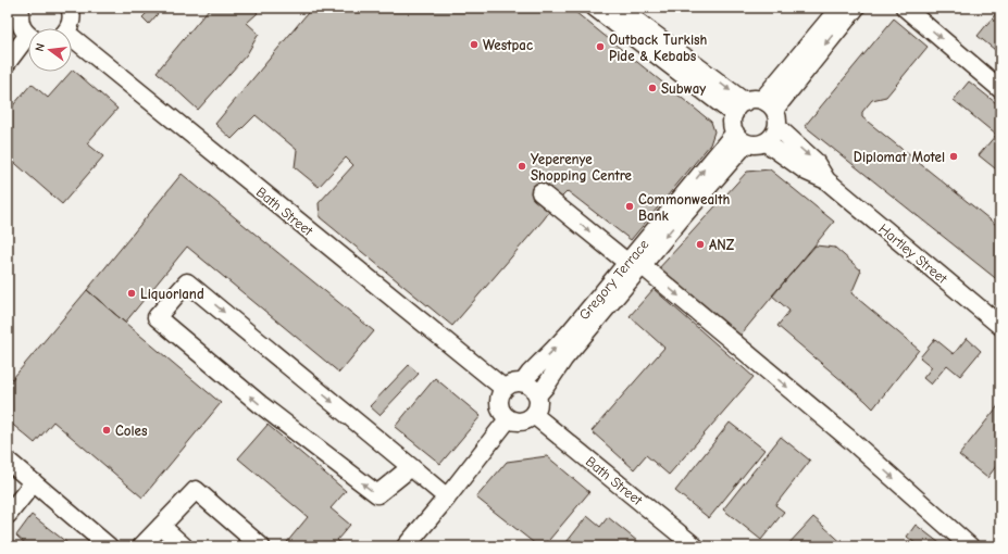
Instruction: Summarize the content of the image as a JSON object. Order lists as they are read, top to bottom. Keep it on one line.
{"streets":{"street":["Bath Street","Hartley Street","Gregory Terrace"]},"crossings":[["Bath Street","Gregory Terrace"],["Hartley Street","Gregory Terrace"]],"places":["Westpac","Outback Turkish Pide & Kebabs","Subway","Diplomat Motel","Yeperenye Shopping Centre","Commonwealth Bank","ANZ","Liquorland","Coles"],"north":"left"}
